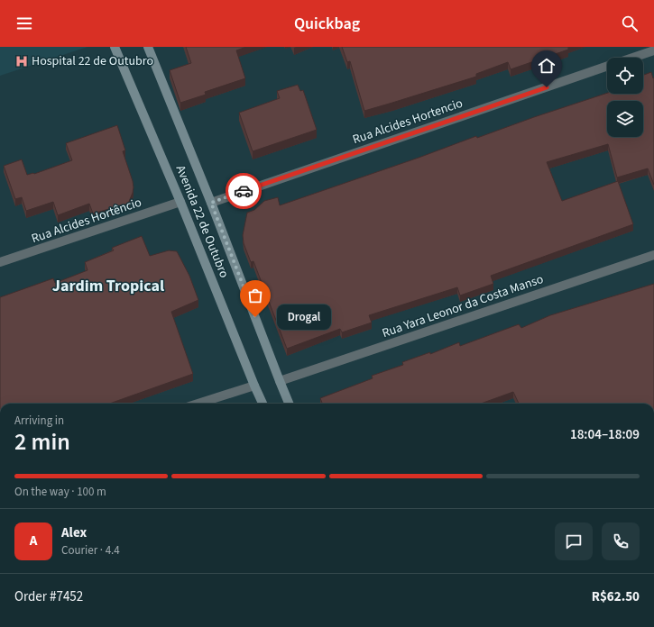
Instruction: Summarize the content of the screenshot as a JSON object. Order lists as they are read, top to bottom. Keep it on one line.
{"streets":{"street":["Rua Alcides Hortencio","Rua Alcides Hortêncio","Avenida 22 de Outubro","Rua Yara Leonor da Costa Manso"]},"crossings":[["Rua Alcides Hortencio","Avenida 22 de Outubro"],["Rua Alcides Hortêncio","Avenida 22 de Outubro"],["Avenida 22 de Outubro","Rua Yara Leonor da Costa Manso"]],"districts":["Jardim Tropical"],"places":{"hospital":["Hospital 22 de Outubro"],"other":["Drogal"]},"page":{"header":"Quickbag","bubble":"Drogal","heading":["2 min","Arriving in","18:04–18:09"],"panel":["Alex","Courier · 4.4","Order #7452","R$62.50"],"bar":"On the way · 100 m","round":"A"}}
